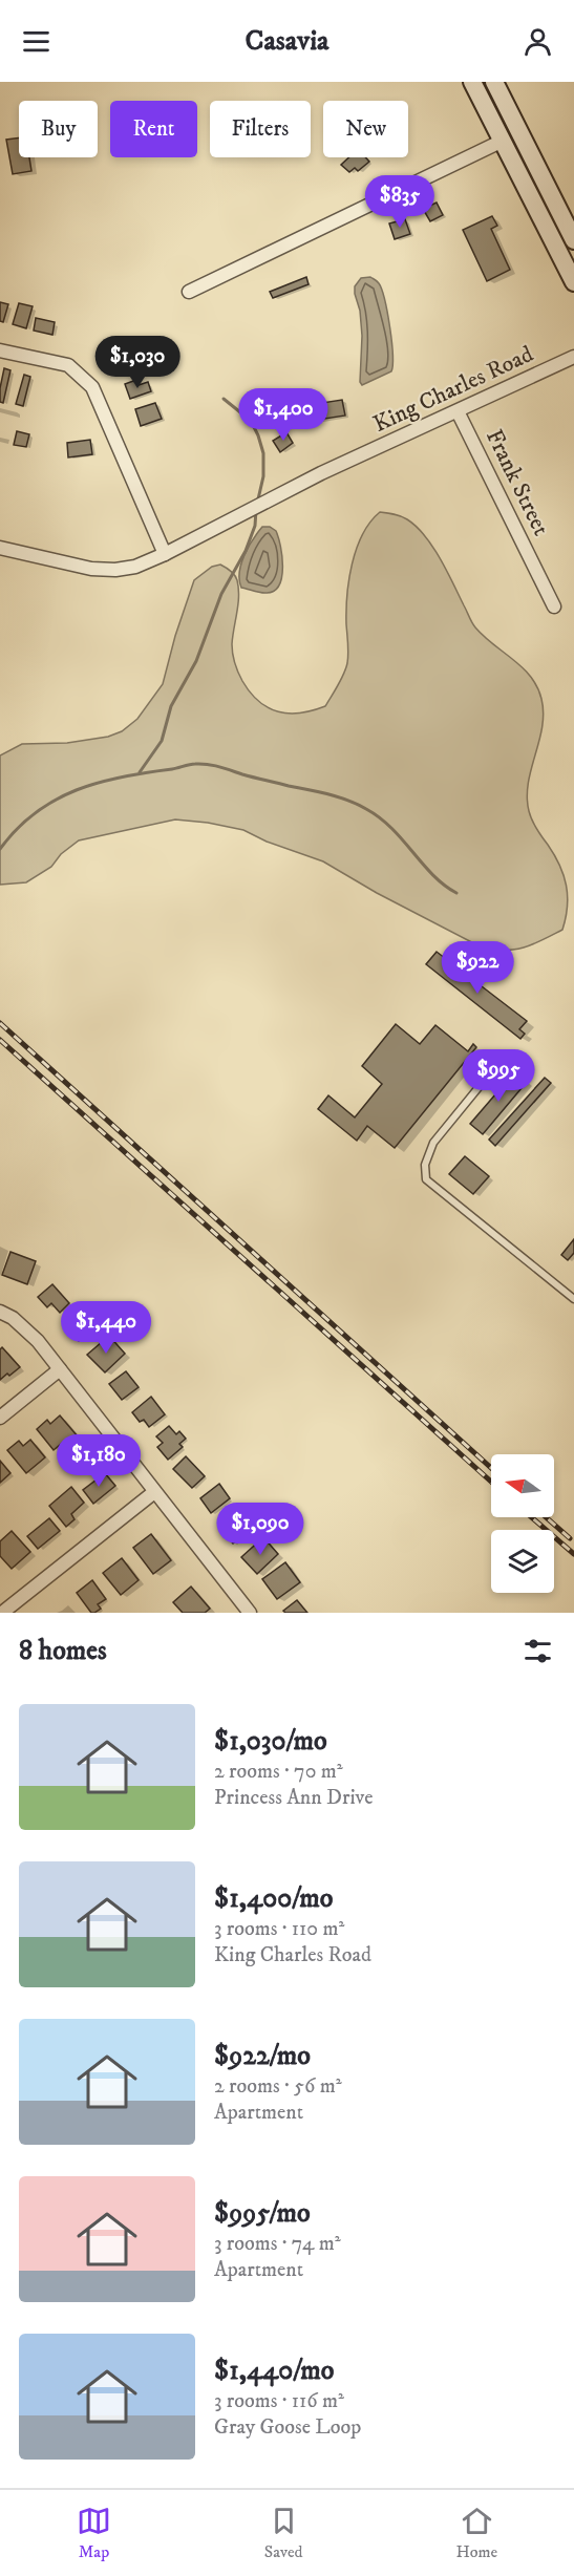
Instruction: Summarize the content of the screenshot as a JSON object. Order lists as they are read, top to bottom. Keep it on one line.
{"streets":{"street":["King Charles Road","Frank Street"]},"crossings":[["King Charles Road","Frank Street"]],"north":"left","page":{"header":"Casavia","chip":["Buy","Rent","Filters","New"],"price":["$835","$1,030","$1,400","$922","$995","$1,440","$1,180","$1,090"],"heading":"8 homes","list":[{"name":"$1,030/mo","note":"2 rooms · 70 m² · Princess Ann Drive"},{"name":"$1,400/mo","note":"3 rooms · 110 m² · King Charles Road"},{"name":"$922/mo","note":"2 rooms · 56 m² · Apartment"},{"name":"$995/mo","note":"3 rooms · 74 m² · Apartment"},{"name":"$1,440/mo","note":"3 rooms · 116 m² · Gray Goose Loop"}],"tabs":["Map","Saved","Home"]}}
